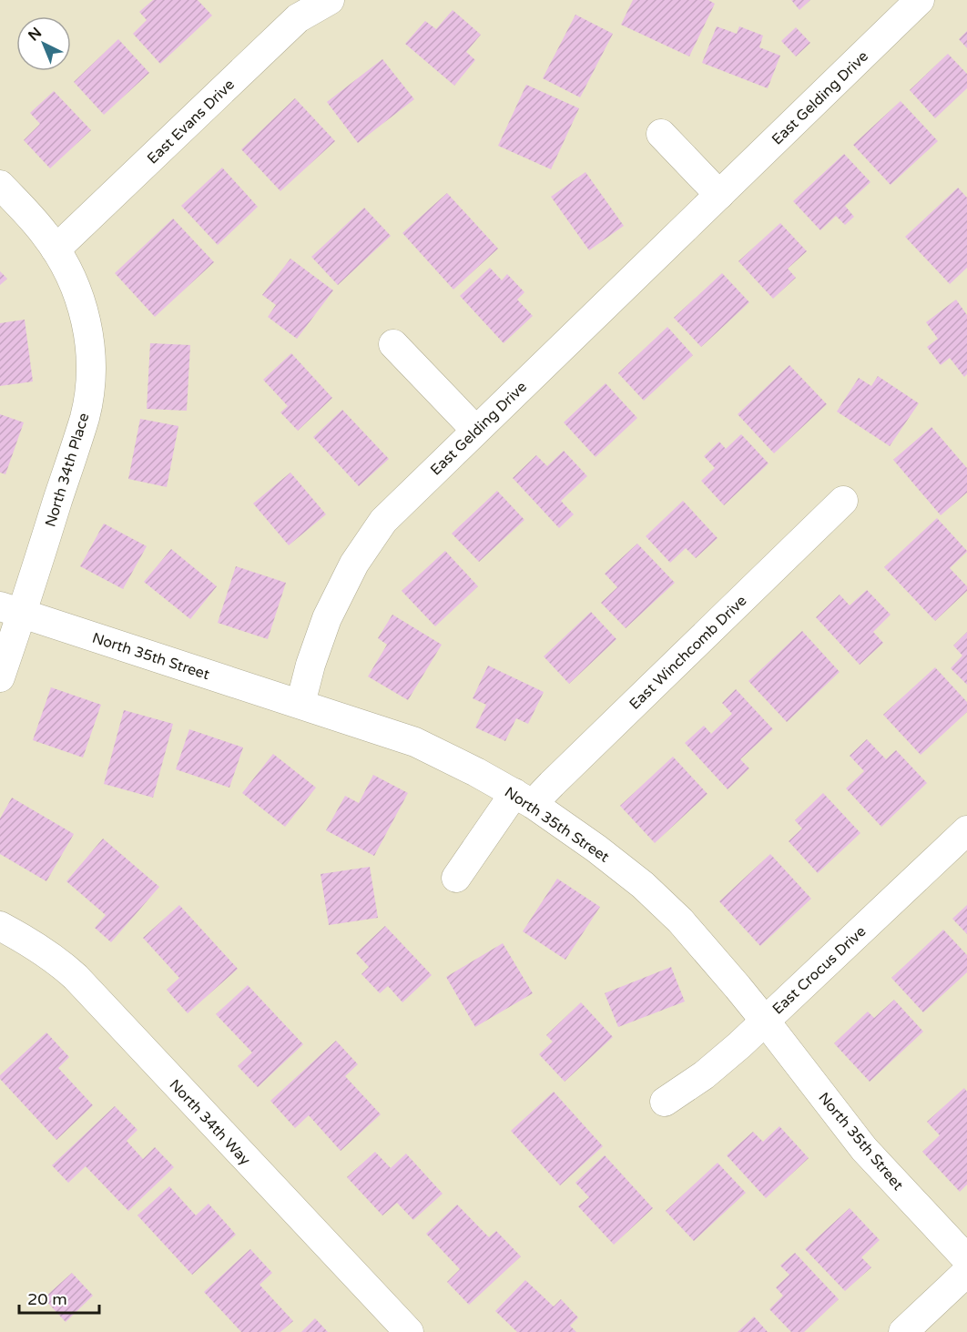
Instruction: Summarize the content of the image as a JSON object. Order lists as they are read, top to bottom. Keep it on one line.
{"streets":{"street":["East Gelding Drive","East Evans Drive","North 34th Place","East Winchcomb Drive","North 35th Street","East Crocus Drive","North 34th Way"]},"crossings":[["East Gelding Drive","North 35th Street"],["East Evans Drive","North 34th Place"],["North 34th Place","North 35th Street"],["East Winchcomb Drive","North 35th Street"],["North 35th Street","East Crocus Drive"]],"scale_bar":"20 m","north":"top left"}
